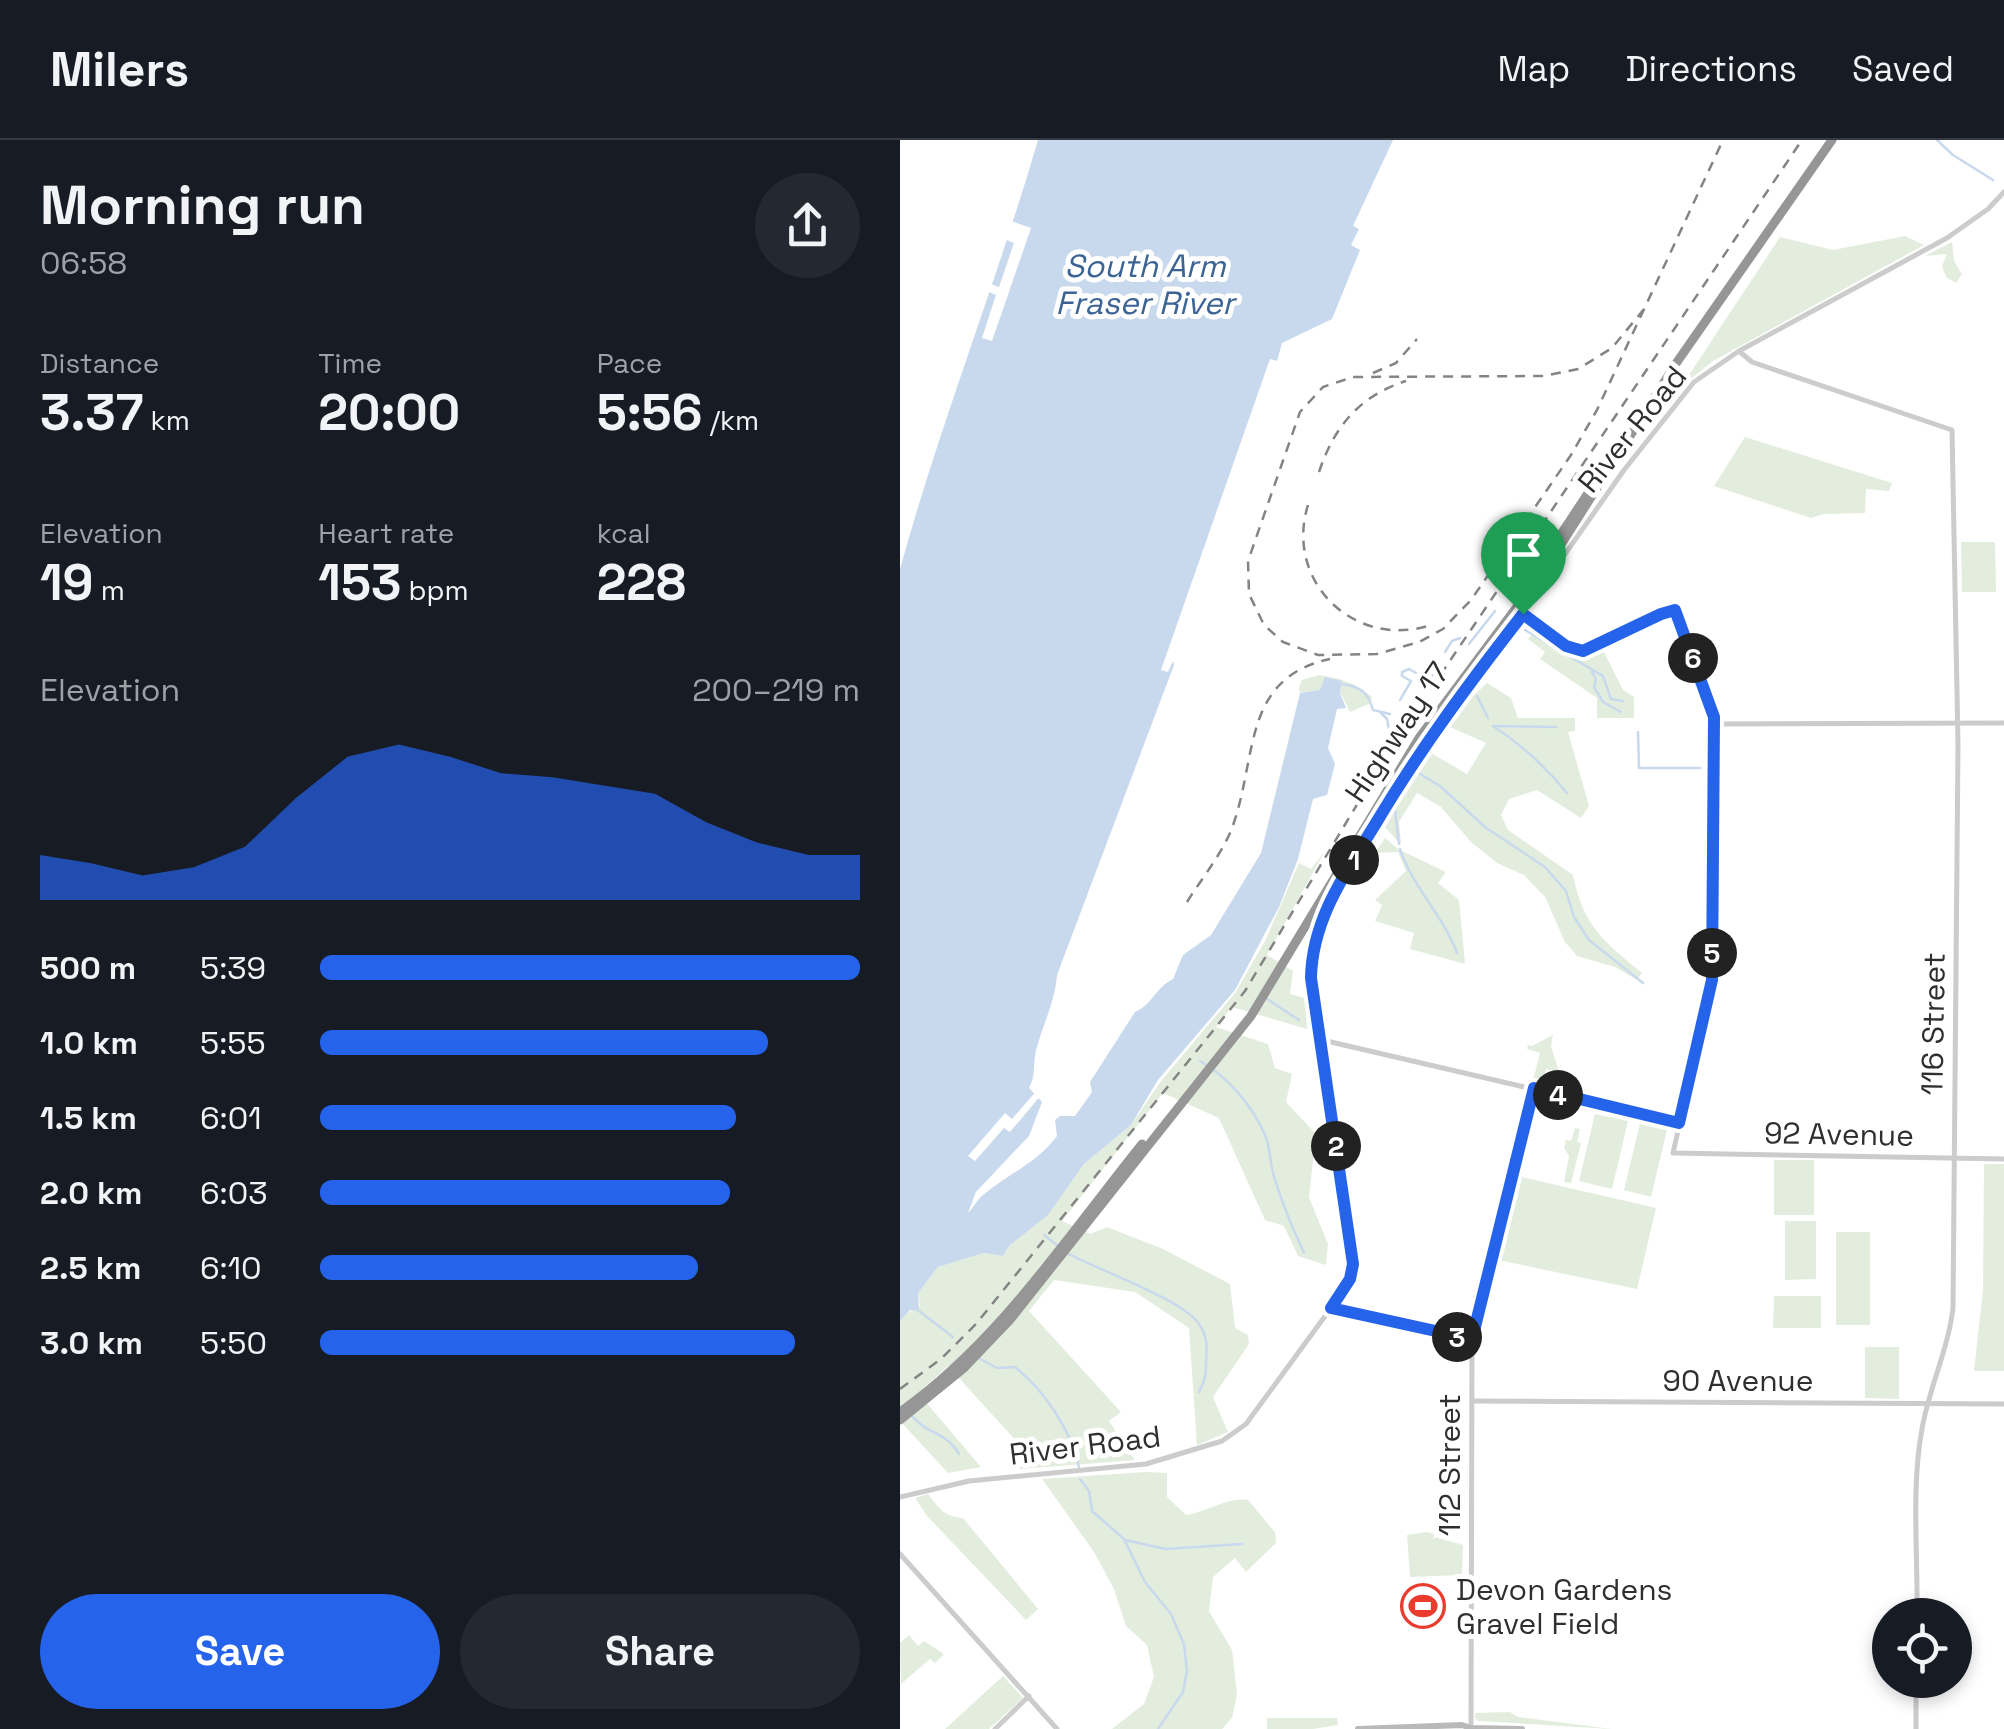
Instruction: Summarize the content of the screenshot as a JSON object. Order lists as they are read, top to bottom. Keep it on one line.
{"streets":{"highway":["Highway 17"],"street":["River Road","116 Street","92 Avenue","90 Avenue","112 Street"]},"crossings":[["River Road","116 Street"],["116 Street","92 Avenue"],["116 Street","90 Avenue"],["90 Avenue","112 Street"]],"water":["South Arm Fraser River"],"places":{"sports":["Devon Gardens Gravel Field"]},"page":{"header":"Milers","nav":["Map","Directions","Saved"],"heading":["Morning run","06:58"],"stats":[["Distance","3.37 km"],["Time","20:00"],["Pace","5:56 /km"],["Elevation","19 m"],["Heart rate","153 bpm"],["kcal","228"]],"pins":["6","1","5","4","2","3"],"chart":["Elevation","200–219 m"],"list":[{"name":"500 m","note":"5:39"},{"name":"1.0 km","note":"5:55"},{"name":"1.5 km","note":"6:01"},{"name":"2.0 km","note":"6:03"},{"name":"2.5 km","note":"6:10"},{"name":"3.0 km","note":"5:50"}],"buttons":["Save","Share"]}}
